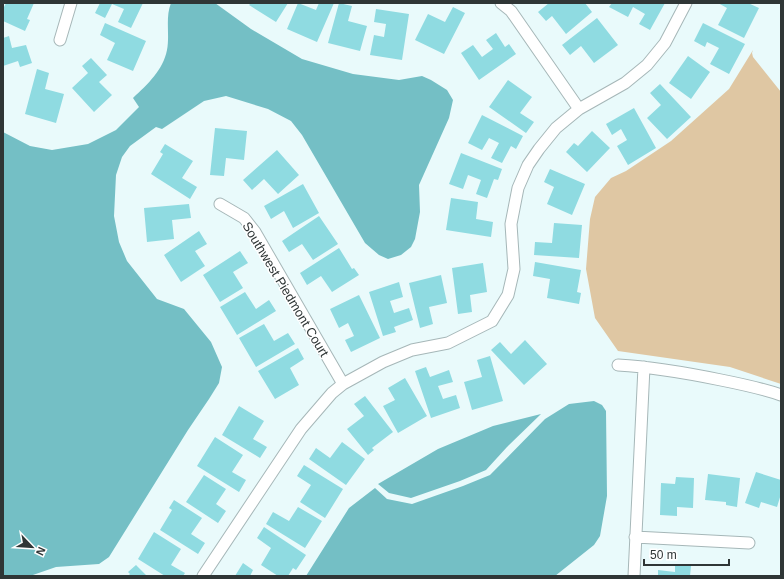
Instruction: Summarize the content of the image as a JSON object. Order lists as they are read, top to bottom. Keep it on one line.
{"streets":{"street":["Southwest Piedmont Court"]},"scale_bar":"50 m","north":"bottom right"}
